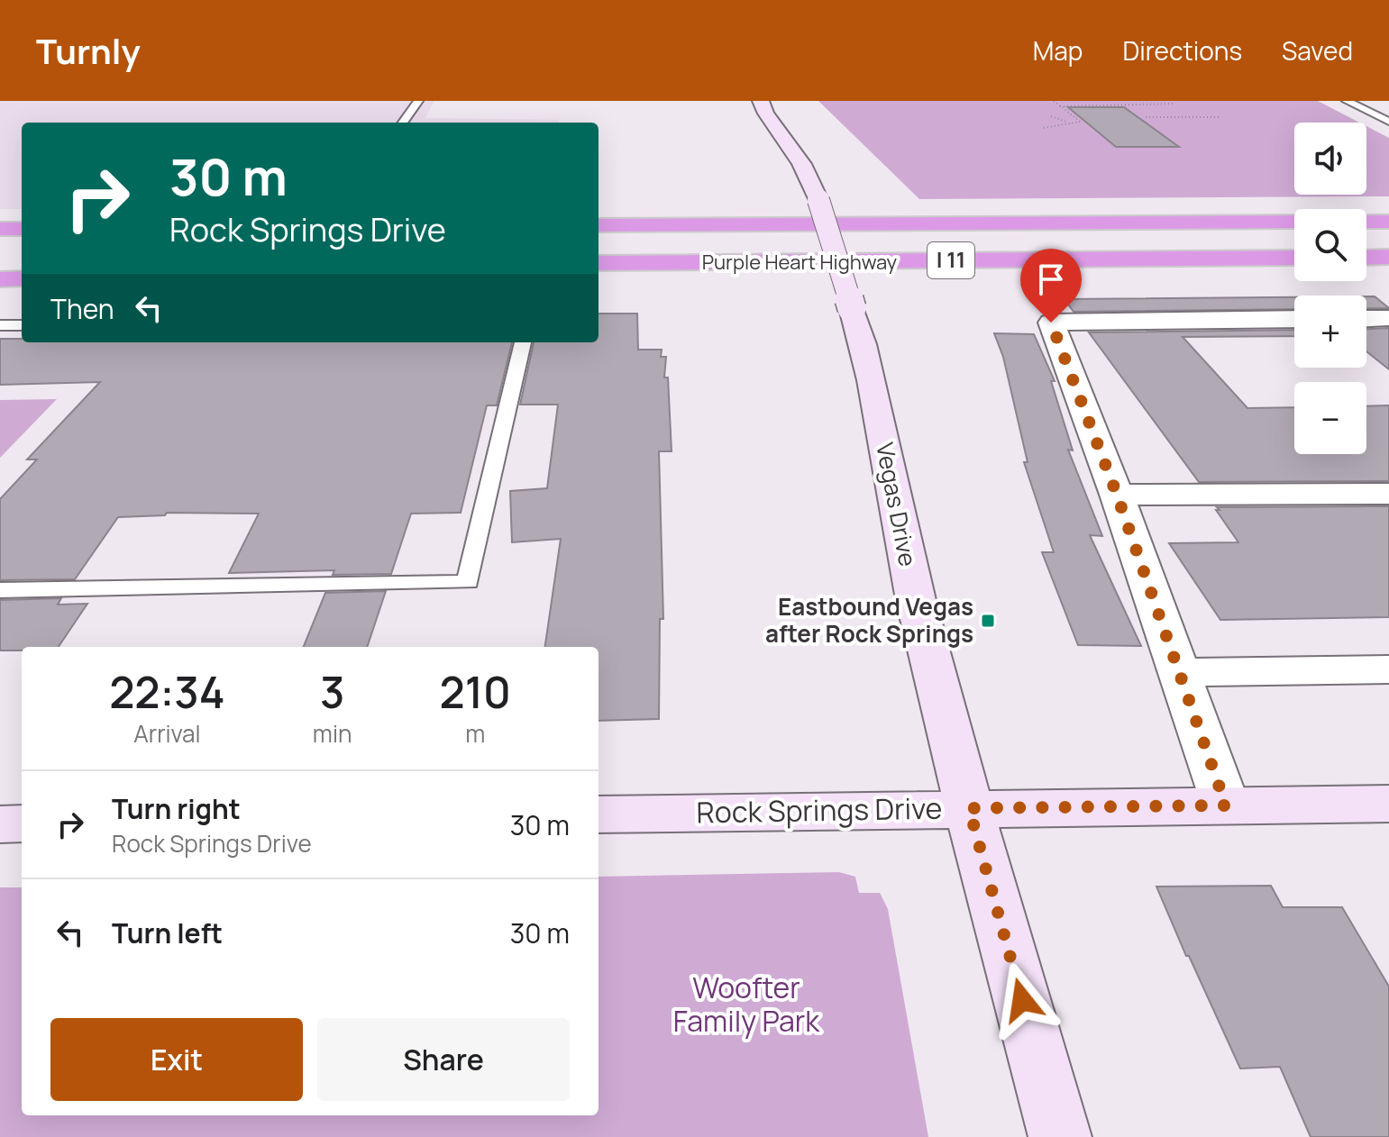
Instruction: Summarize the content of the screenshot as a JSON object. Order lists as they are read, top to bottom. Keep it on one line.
{"streets":{"highway":["I 11","Purple Heart Highway"],"main road":["Vegas Drive","Rock Springs Drive"]},"crossings":[["Vegas Drive","Rock Springs Drive"]],"parks":["Woofter Family Park"],"places":{"transit":["Eastbound Vegas after Rock Springs"]},"page":{"header":"Turnly","nav":["Map","Directions","Saved"],"map_buttons":["+","−"],"turn":["30 m","Rock Springs Drive"],"then":"Then","eta":["22:34","Arrival","3","min","210","m"],"list":[{"name":"Turn right","note":"Rock Springs Drive","value":"30 m"},{"name":"Turn left","value":"30 m"}],"buttons":["Exit","Share"]}}
